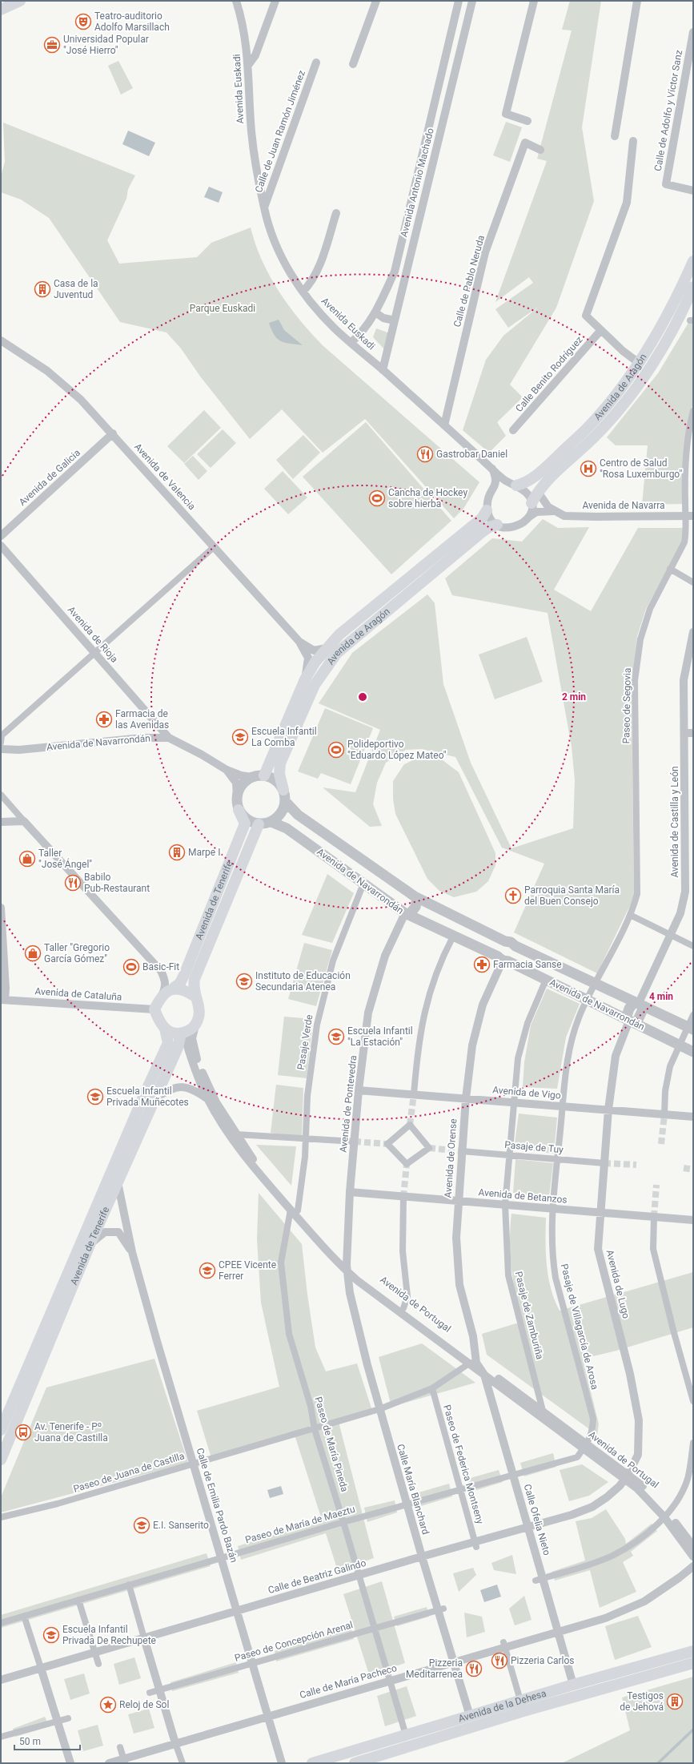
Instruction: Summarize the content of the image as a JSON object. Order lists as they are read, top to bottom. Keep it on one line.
{"streets":{"main road":["Avenida de Aragón","Avenida de Tenerife","Avenida de la Dehesa"],"street":["Avenida Euskadi","Calle de Adolfo y Víctor Sanz","Calle de Juan Ramón Jiménez","Avenida Antonio Machado","Calle de Pablo Neruda","Calle Benito Rodríguez","Avenida de Valencia","Avenida de Galicia","Avenida de Navarra","Avenida de Rioja","Paseo de Segovia","Avenida de Navarrondán","Avenida de Castilla y León","Avenida de Cataluña","Pasaje Verde","Avenida de Vigo","Avenida de Pontevedra","Pasaje de Tuy","Avenida de Orense","Avenida de Betanzos","Avenida de Lugo","Avenida de Portugal","Pasaje de Zamburiña","Pasaje de Villagarcía de Arosa","Paseo de María Pineda","Paseo de Federica Montseny","Paseo de Juana de Castilla","Calle María Blanchard","Calle de Emilia Pardo Bazán","Calle Ofelia Nieto","Paseo de María de Maeztu","Calle de Beatriz Galindo","Paseo de Concepción Arenal","Calle de María Pacheco"]},"crossings":[["Avenida Euskadi","Calle de Juan Ramón Jiménez"],["Avenida Euskadi","Avenida Antonio Machado"],["Avenida Euskadi","Calle de Pablo Neruda"],["Avenida Euskadi","Avenida de Aragón"],["Avenida de Aragón","Avenida de Navarrondán"],["Avenida de Aragón","Avenida de Tenerife"],["Avenida de Valencia","Avenida de Galicia"],["Avenida de Navarra","Paseo de Segovia"],["Avenida de Rioja","Avenida de Navarrondán"],["Paseo de Segovia","Avenida de Navarrondán"],["Paseo de Segovia","Pasaje de Villagarcía de Arosa"],["Avenida de Navarrondán","Avenida de Castilla y León"],["Avenida de Navarrondán","Avenida de Tenerife"],["Avenida de Navarrondán","Pasaje Verde"],["Avenida de Navarrondán","Avenida de Pontevedra"],["Avenida de Navarrondán","Avenida de Orense"],["Avenida de Navarrondán","Avenida de Lugo"],["Avenida de Navarrondán","Pasaje de Zamburiña"],["Avenida de Navarrondán","Pasaje de Villagarcía de Arosa"],["Avenida de Tenerife","Avenida de Cataluña"],["Avenida de Tenerife","Avenida de Portugal"],["Avenida de Tenerife","Calle de Emilia Pardo Bazán"],["Avenida de Cataluña","Avenida de Portugal"],["Pasaje Verde","Avenida de Portugal"],["Pasaje Verde","Paseo de María Pineda"],["Avenida de Vigo","Avenida de Pontevedra"],["Avenida de Vigo","Avenida de Orense"],["Avenida de Vigo","Avenida de Lugo"],["Avenida de Vigo","Pasaje de Zamburiña"],["Avenida de Vigo","Pasaje de Villagarcía de Arosa"],["Avenida de Pontevedra","Avenida de Betanzos"],["Avenida de Pontevedra","Avenida de Portugal"],["Avenida de Pontevedra","Calle María Blanchard"],["Pasaje de Tuy","Avenida de Orense"],["Pasaje de Tuy","Avenida de Lugo"],["Pasaje de Tuy","Pasaje de Zamburiña"],["Pasaje de Tuy","Pasaje de Villagarcía de Arosa"],["Avenida de Orense","Avenida de Betanzos"],["Avenida de Orense","Avenida de Portugal"],["Avenida de Orense","Paseo de Juana de Castilla"],["Avenida de Orense","Calle Ofelia Nieto"],["Avenida de Betanzos","Avenida de Lugo"],["Avenida de Betanzos","Pasaje de Zamburiña"],["Avenida de Betanzos","Pasaje de Villagarcía de Arosa"],["Avenida de Lugo","Avenida de Portugal"],["Avenida de Lugo","Calle de Beatriz Galindo"],["Avenida de Portugal","Pasaje de Zamburiña"],["Avenida de Portugal","Pasaje de Villagarcía de Arosa"],["Avenida de Portugal","Paseo de María Pineda"],["Avenida de Portugal","Paseo de Juana de Castilla"],["Avenida de Portugal","Calle María Blanchard"],["Avenida de Portugal","Calle Ofelia Nieto"],["Avenida de Portugal","Paseo de María de Maeztu"],["Avenida de Portugal","Calle de Beatriz Galindo"],["Pasaje de Villagarcía de Arosa","Paseo de María de Maeztu"],["Paseo de María Pineda","Paseo de Juana de Castilla"],["Paseo de María Pineda","Paseo de María de Maeztu"],["Paseo de María Pineda","Calle de Beatriz Galindo"],["Paseo de María Pineda","Paseo de Concepción Arenal"],["Paseo de María Pineda","Calle de María Pacheco"],["Paseo de María Pineda","Avenida de la Dehesa"],["Paseo de Federica Montseny","Paseo de Juana de Castilla"],["Paseo de Federica Montseny","Paseo de María de Maeztu"],["Paseo de Federica Montseny","Calle de Beatriz Galindo"],["Paseo de Juana de Castilla","Calle María Blanchard"],["Paseo de Juana de Castilla","Calle de Emilia Pardo Bazán"],["Paseo de Juana de Castilla","Calle Ofelia Nieto"],["Calle María Blanchard","Paseo de María de Maeztu"],["Calle María Blanchard","Calle de Beatriz Galindo"],["Calle María Blanchard","Paseo de Concepción Arenal"],["Calle María Blanchard","Calle de María Pacheco"],["Calle María Blanchard","Avenida de la Dehesa"],["Calle de Emilia Pardo Bazán","Paseo de María de Maeztu"],["Calle de Emilia Pardo Bazán","Calle de Beatriz Galindo"],["Calle de Emilia Pardo Bazán","Paseo de Concepción Arenal"],["Calle de Emilia Pardo Bazán","Calle de María Pacheco"],["Calle Ofelia Nieto","Paseo de María de Maeztu"],["Calle Ofelia Nieto","Calle de Beatriz Galindo"],["Calle Ofelia Nieto","Calle de María Pacheco"],["Calle Ofelia Nieto","Avenida de la Dehesa"]],"parks":["Parque Euskadi"],"places":{"theatre":["Teatro-auditorio Adolfo Marsillach"],"office":["Universidad Popular \"José Hierro\""],"building":["Casa de la Juventud","Marpe I","Testigos de Jehová"],"restaurant":["Gastrobar Daniel","Babilo Pub-Restaurant","Pizzeria Carlos","Pizzeria Meditarrenea"],"hospital":["Centro de Salud \"Rosa Luxemburgo\""],"sports":["Cancha de Hockey sobre hierba","Polideportivo \"Eduardo López Mateo\"","Basic-Fit"],"pharmacy":["Farmacia de las Avenidas","Farmacia Sanse"],"school or university":["Escuela Infantil La Comba","Instituto de Educación Secundaria Atenea","Escuela Infantil \"La Estación\"","Escuela Infantil Privada Muñecotes","CPEE Vicente Ferrer","E.I. Sanserito","Escuela Infantil Privada De Rechupete"],"shop":["Taller \"José Ángel\"","Taller \"Gregorio García Gómez\""],"church":["Parroquia Santa María del Buen Consejo"],"bus stop":["Av. Tenerife - Pº Juana de Castilla"],"place":["Reloj de Sol"]},"scale_bar":"50 m","rings":["2 min","4 min"]}
